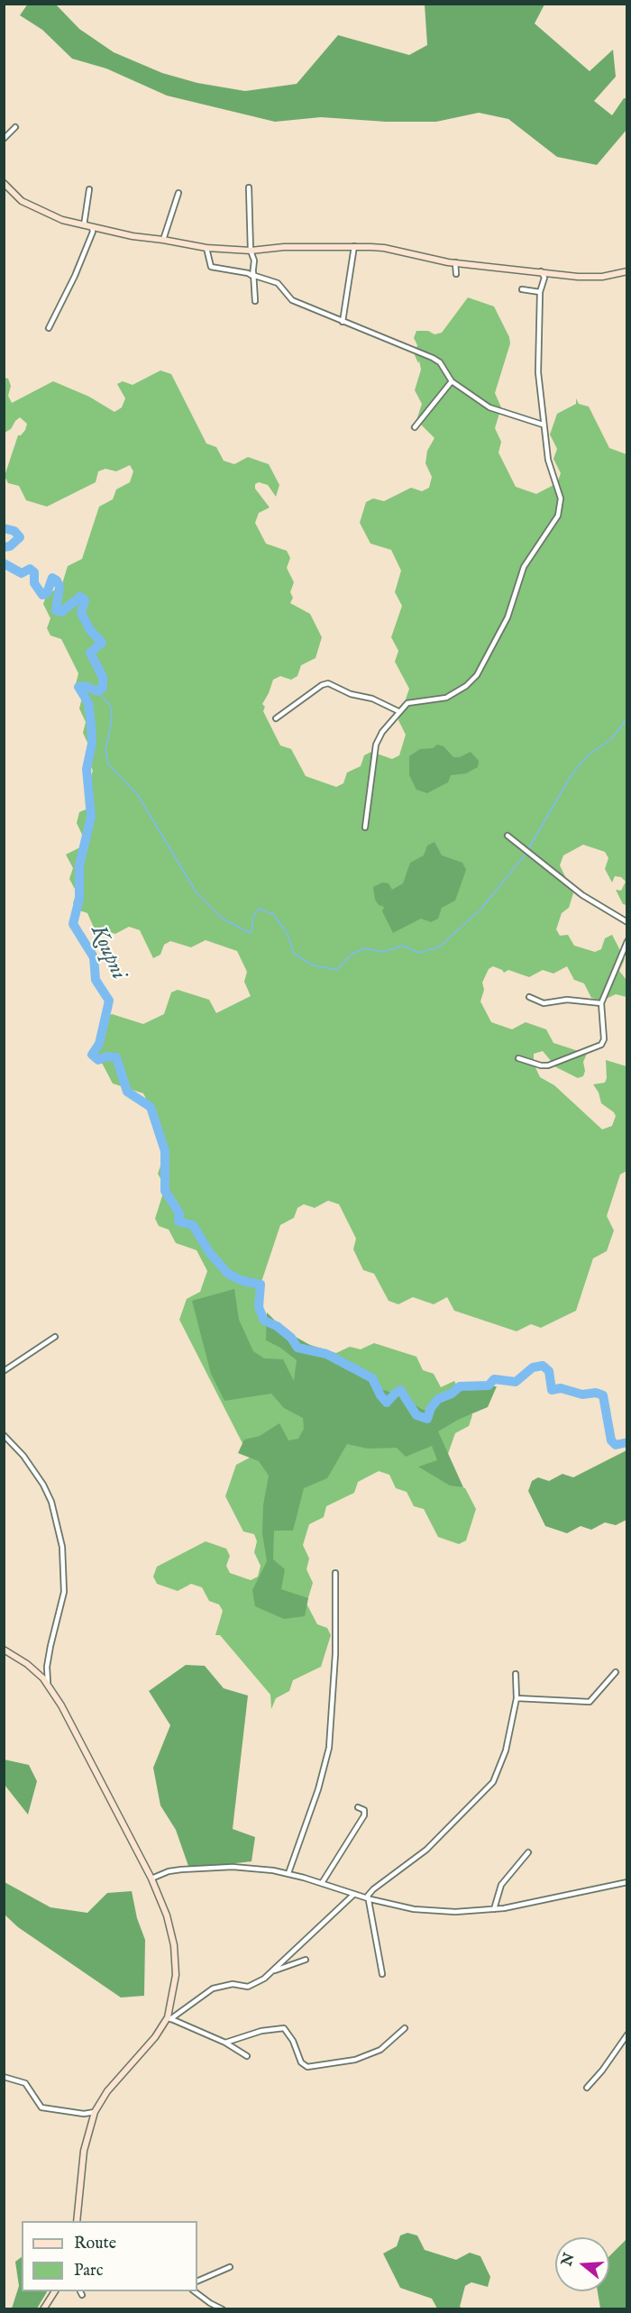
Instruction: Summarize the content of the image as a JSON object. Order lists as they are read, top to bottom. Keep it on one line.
{"water":["Koupni"],"legend":["Route","Parc"],"north":"left"}
